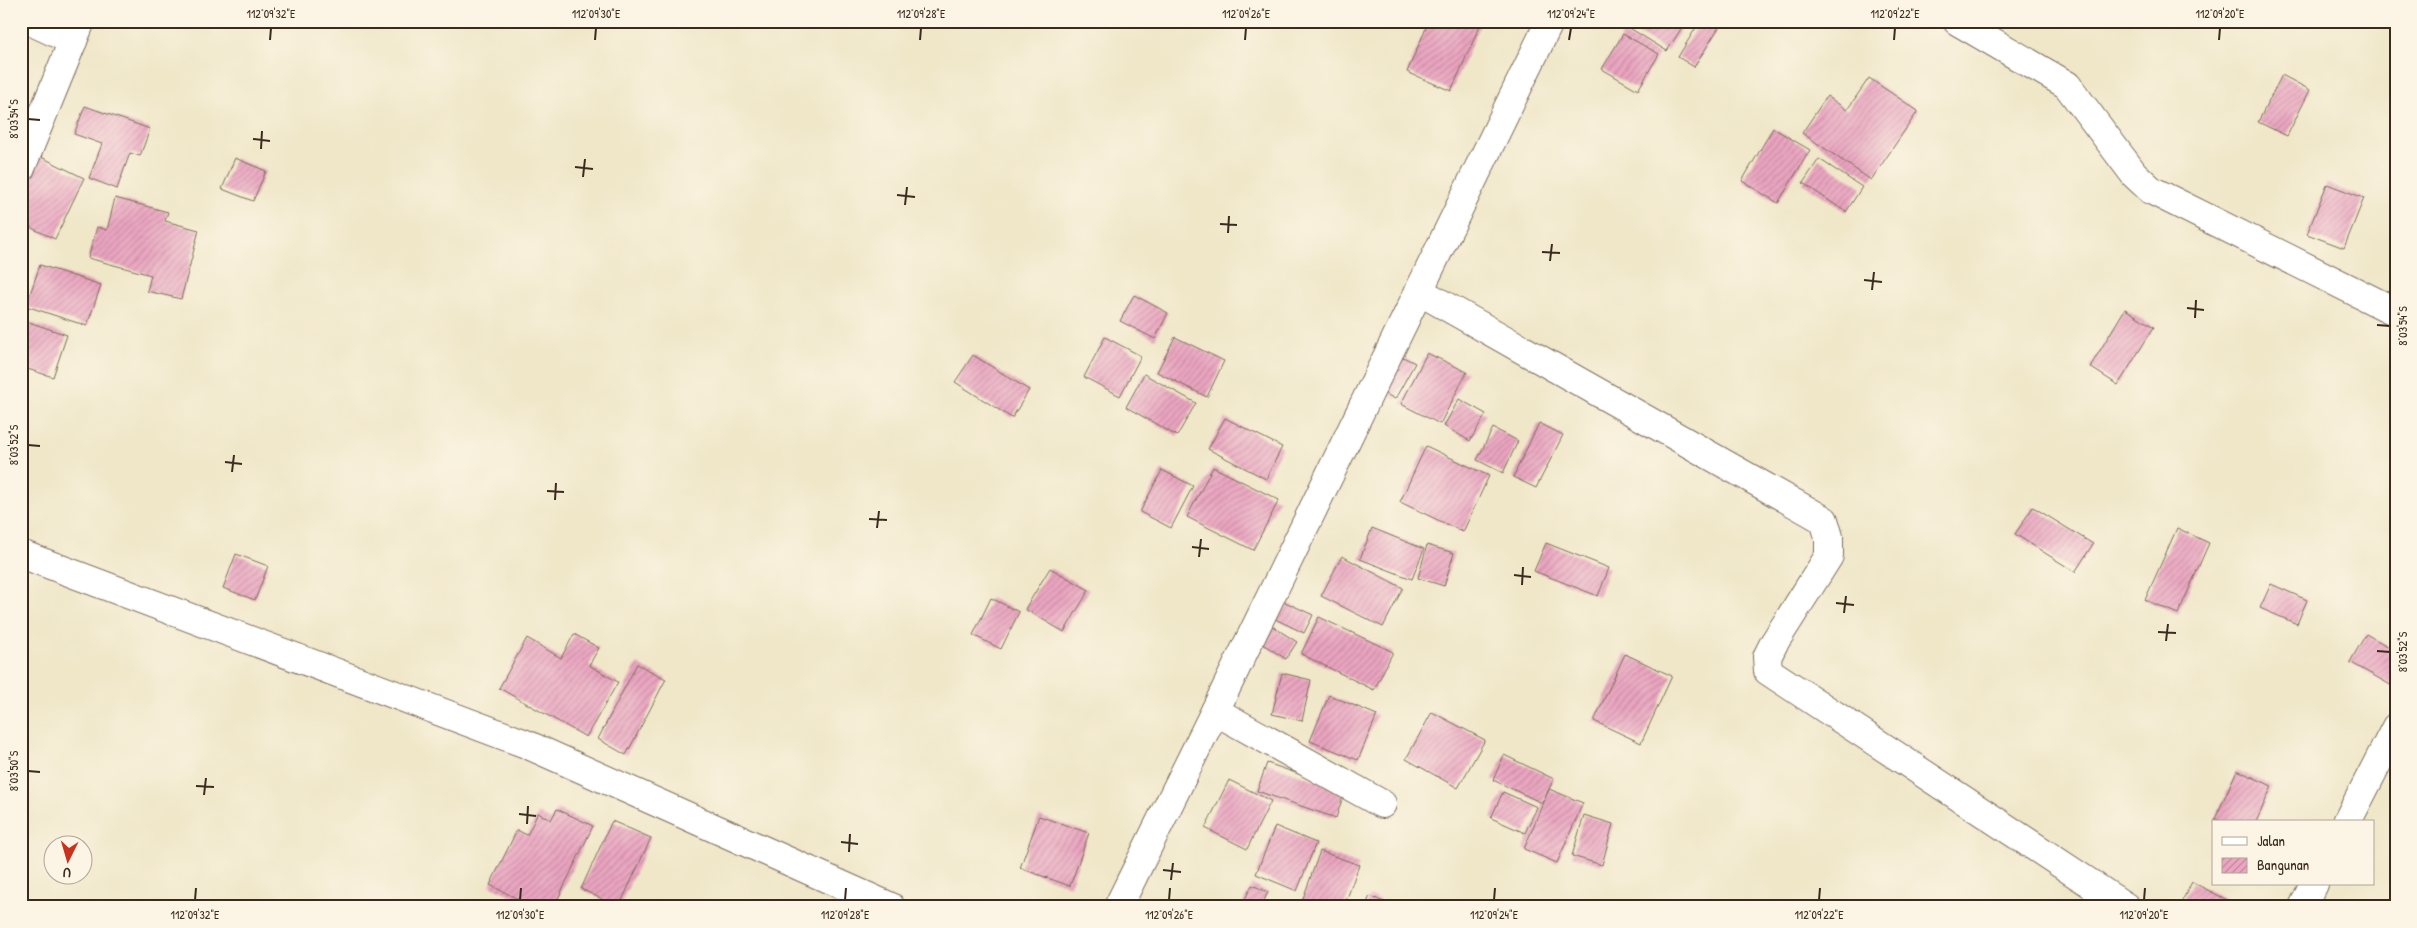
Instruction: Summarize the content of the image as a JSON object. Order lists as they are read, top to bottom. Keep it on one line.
{"legend":["Jalan","Bangunan"],"north":"bottom","coordinates":["112°09'32\"E","112°09'30\"E","112°09'28\"E","112°09'26\"E","112°09'24\"E","112°09'22\"E","112°09'20\"E","8°03'54\"S","8°03'52\"S","8°03'50\"S"]}
